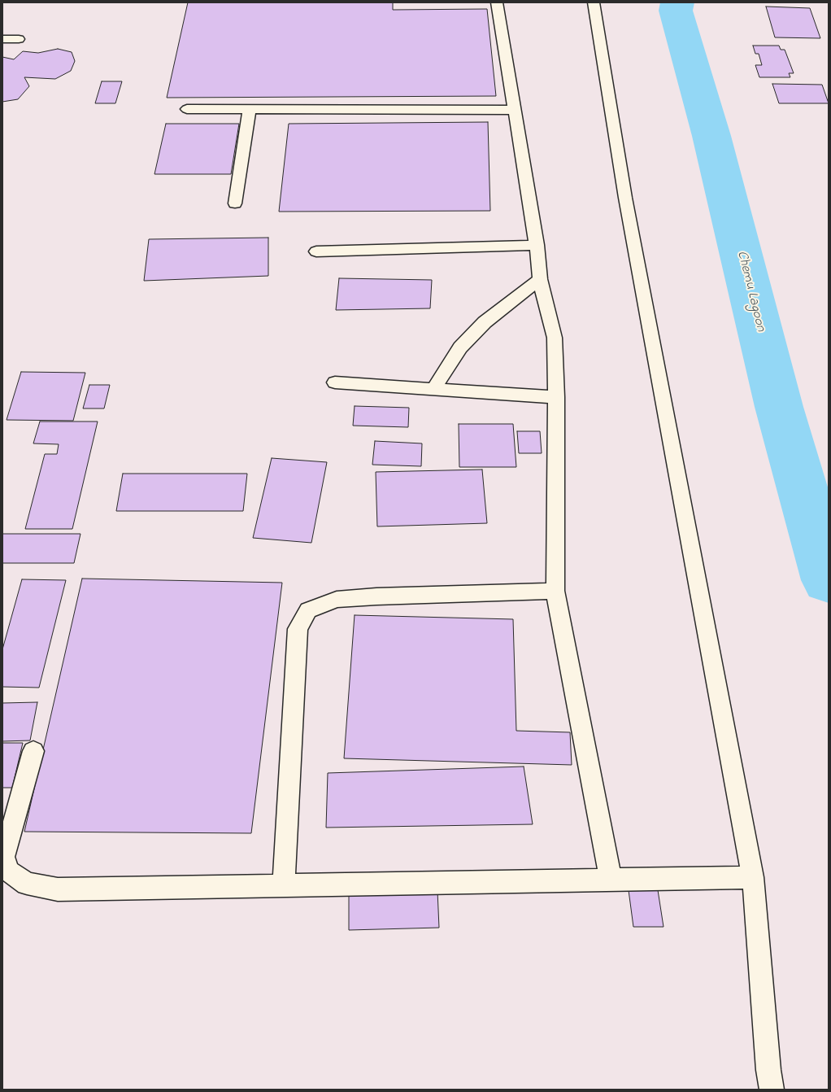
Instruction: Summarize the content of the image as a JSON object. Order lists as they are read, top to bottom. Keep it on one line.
{"water":["Chemu Lagoon"]}
